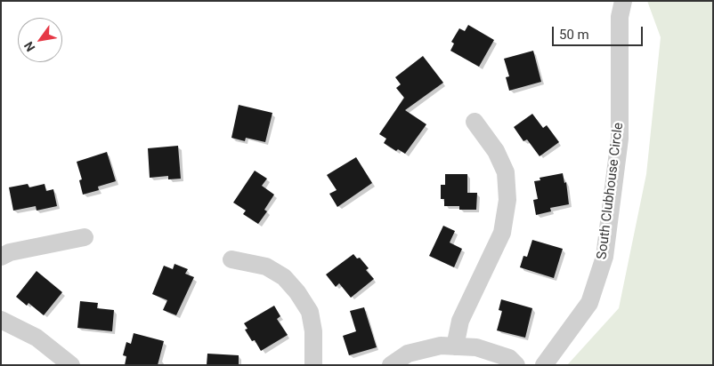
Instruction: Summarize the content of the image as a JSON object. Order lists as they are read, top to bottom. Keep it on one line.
{"streets":{"street":["South Clubhouse Circle"]},"scale_bar":"50 m","north":"bottom left"}
